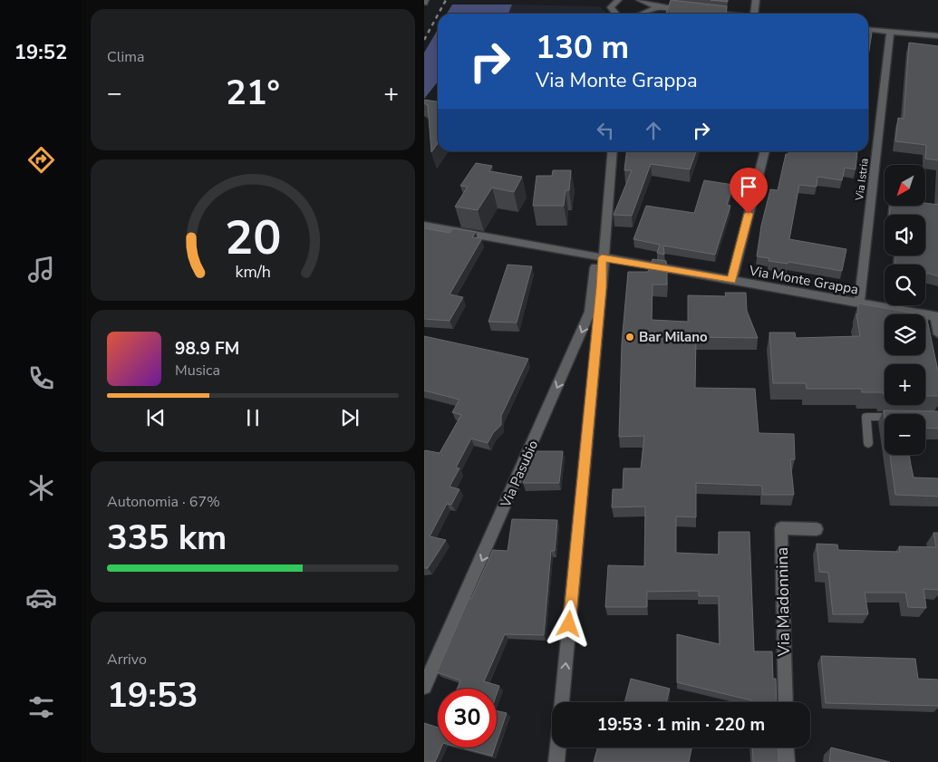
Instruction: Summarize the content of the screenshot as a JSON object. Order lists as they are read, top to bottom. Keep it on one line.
{"streets":{"street":["Via Istria","Via Monte Grappa","Via Pasubio","Via Madonnina"]},"crossings":[["Via Istria","Via Monte Grappa"],["Via Monte Grappa","Via Pasubio"]],"places":["Bar Milano"],"north":"bottom left","page":{"tabs":"19:52","tile":["Clima",["Autonomia · 67%","335 km"],["Arrivo","19:53"]],"turn":["130 m","Via Monte Grappa"],"heat":["−","21°","+"],"map_buttons":["+","−"],"song":["98.9 FM","Musica"],"limit":"30","trip":"19:53 · 1 min · 220 m","gauge":["20","km/h"]}}
